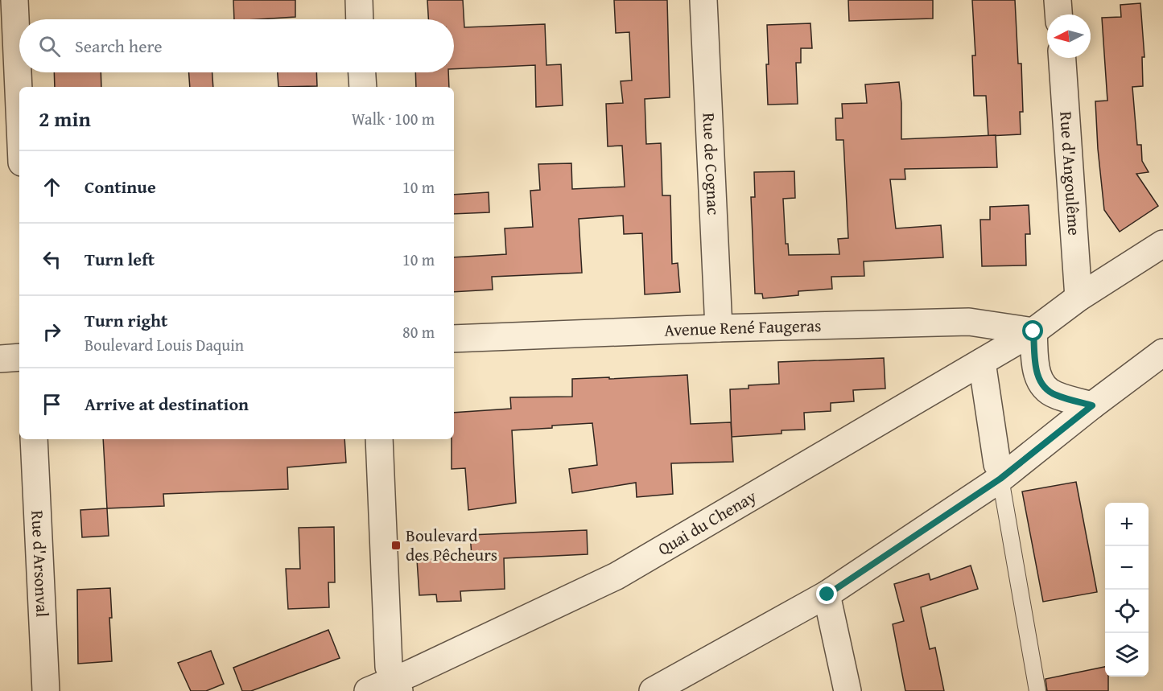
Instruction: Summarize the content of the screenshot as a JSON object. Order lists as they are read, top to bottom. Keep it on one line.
{"streets":{"street":["Rue de Cognac","Rue d'Angoulême","Avenue René Faugeras","Quai du Chenay","Rue d'Arsonval"]},"crossings":[["Rue de Cognac","Avenue René Faugeras"],["Rue d'Angoulême","Quai du Chenay"],["Avenue René Faugeras","Quai du Chenay"]],"places":{"transit":["Boulevard des Pêcheurs"]},"north":"left","page":{"search":"Search here","heading":["2 min","Walk · 100 m"],"list":[["Continue","10 m"],["Turn left","10 m"],["Turn right","Boulevard Louis Daquin","80 m"],"Arrive at destination"],"map_buttons":["+","−"]}}
